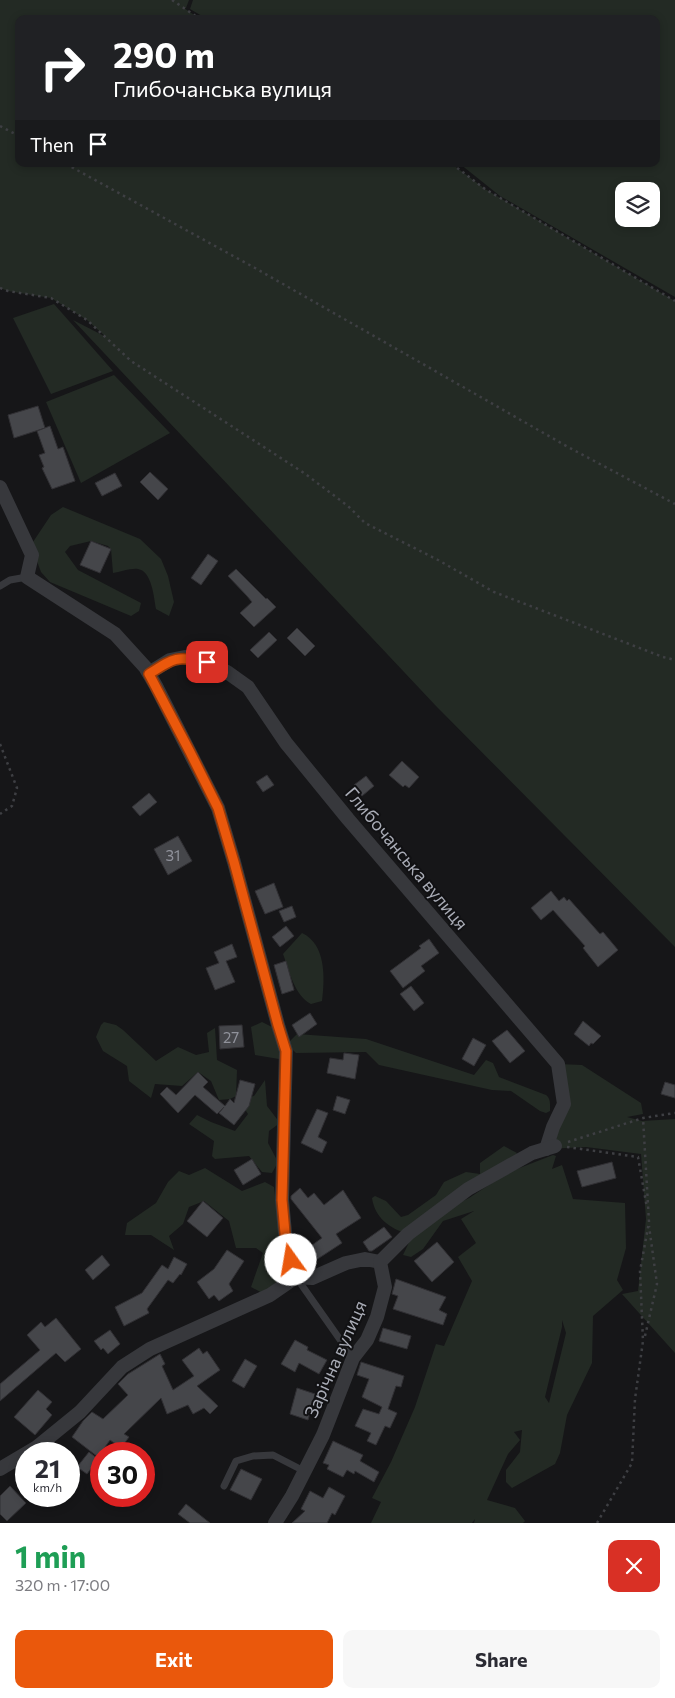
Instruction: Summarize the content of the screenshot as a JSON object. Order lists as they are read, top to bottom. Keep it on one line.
{"streets":{"street":["Глибочанська вулиця","Зарічна вулиця"]},"house_numbers":["31","27"],"page":{"turn":["290 m","Глибочанська вулиця"],"then":"Then","speed":"21 km/h","limit":"30","heading":["1 min","320 m · 17:00"],"buttons":["Exit","Share"]}}
